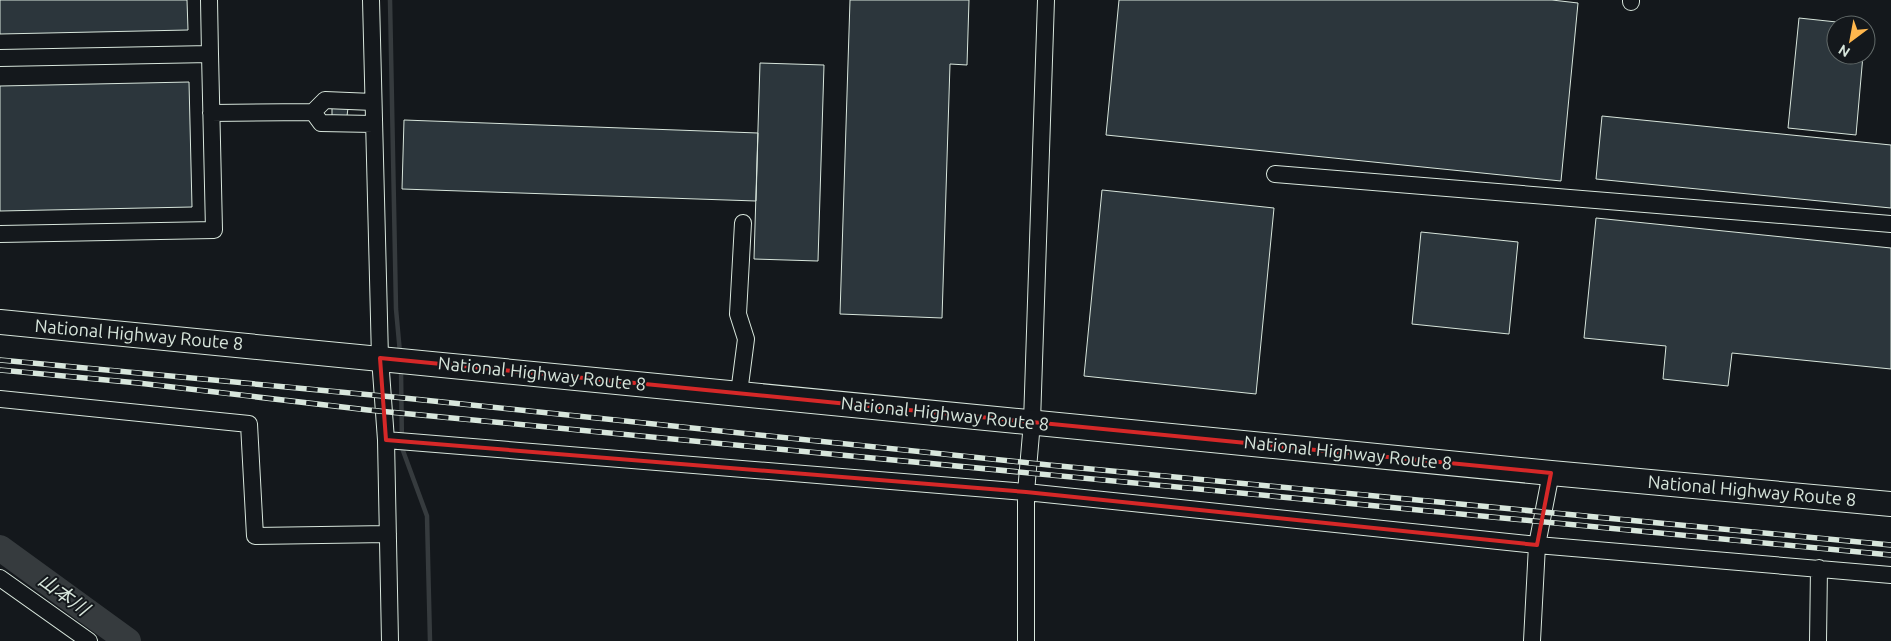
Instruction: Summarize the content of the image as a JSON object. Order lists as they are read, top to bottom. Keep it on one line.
{"streets":{"highway":["National Highway Route 8"]},"water":["山本川"],"north":"bottom left"}
